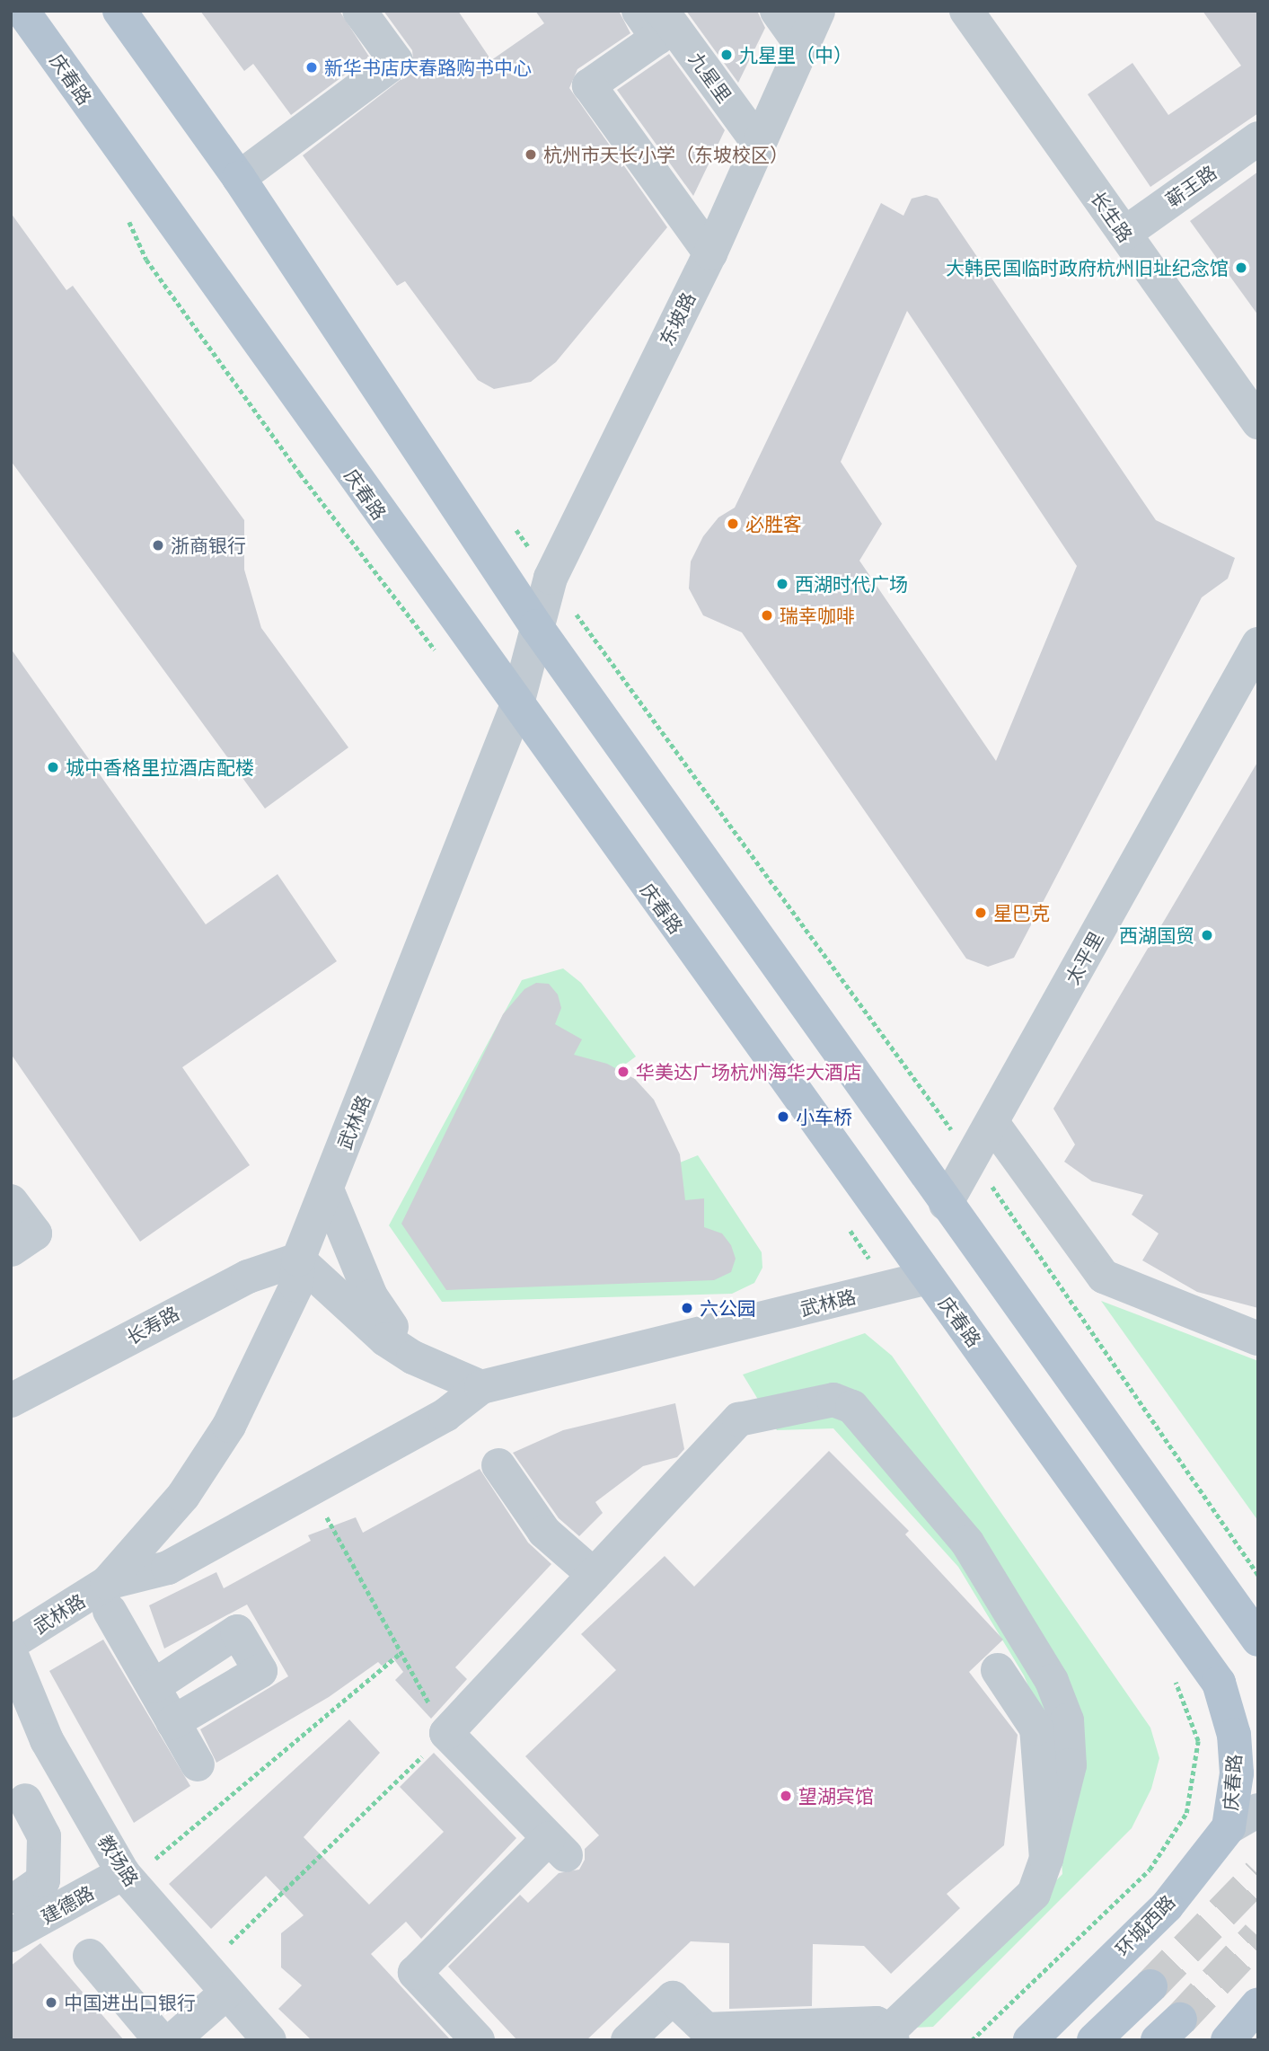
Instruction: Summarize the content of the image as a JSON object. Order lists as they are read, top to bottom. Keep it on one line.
{"streets":{"main road":["庆春路","环城西路"],"street":["九星里","蕲王路","长生路","东坡路","太平里","武林路","长寿路","教场路","建德路"]},"crossings":[["九星里","东坡路"],["庆春路","武林路"],["庆春路","环城西路"],["蕲王路","长生路"],["东坡路","武林路"],["武林路","长寿路"],["教场路","建德路"]],"places":["九星里（中）","新华书店庆春路购书中心","杭州市天长小学（东坡校区）","大韩民国临时政府杭州旧址纪念馆","必胜客","浙商银行","西湖时代广场","瑞幸咖啡","城中香格里拉酒店配楼","星巴克","西湖国贸","华美达广场杭州海华大酒店","小车桥","六公园","望湖宾馆","中国进出口银行"]}
